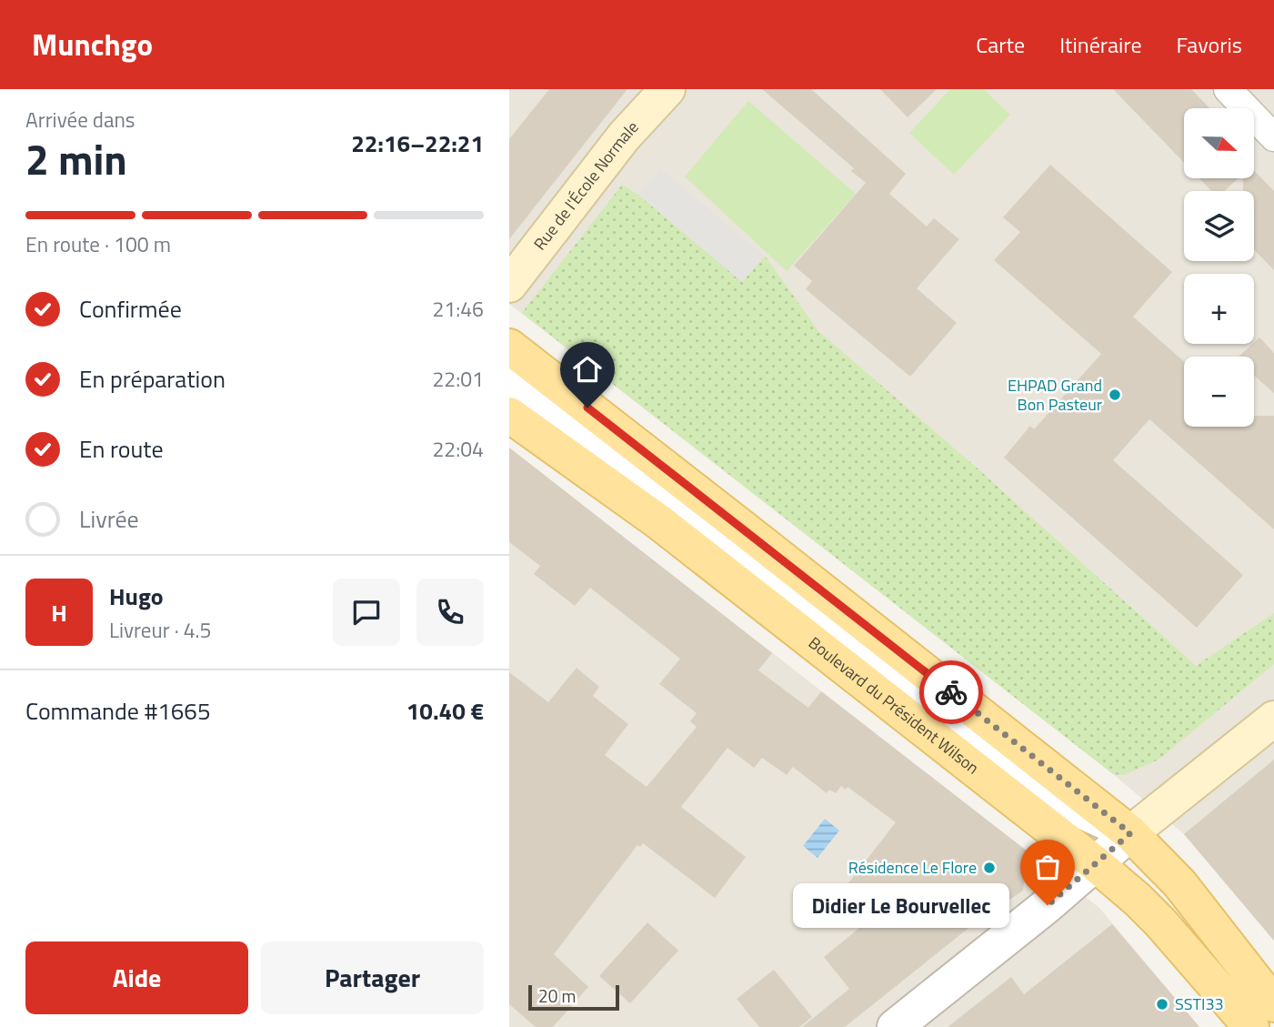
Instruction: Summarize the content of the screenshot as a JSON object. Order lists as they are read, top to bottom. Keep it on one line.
{"streets":{"main road":["Rue de l'École Normale","Boulevard du Président Wilson"]},"places":["EHPAD Grand Bon Pasteur","Résidence Le Flore","Didier Le Bourvellec","SSTI33"],"scale_bar":"20 m","north":"right","page":{"header":"Munchgo","nav":["Carte","Itinéraire","Favoris"],"heading":["2 min","Arrivée dans","22:16–22:21"],"panel":["Hugo","Livreur · 4.5","Commande #1665","10.40 €"],"map_buttons":["+","−"],"bar":"En route · 100 m","list":[["Confirmée","21:46"],["En préparation","22:01"],["En route","22:04"],"Livrée"],"round":"H","bubble":"Didier Le Bourvellec","buttons":["Aide","Partager"],"scale":"20 m"}}
